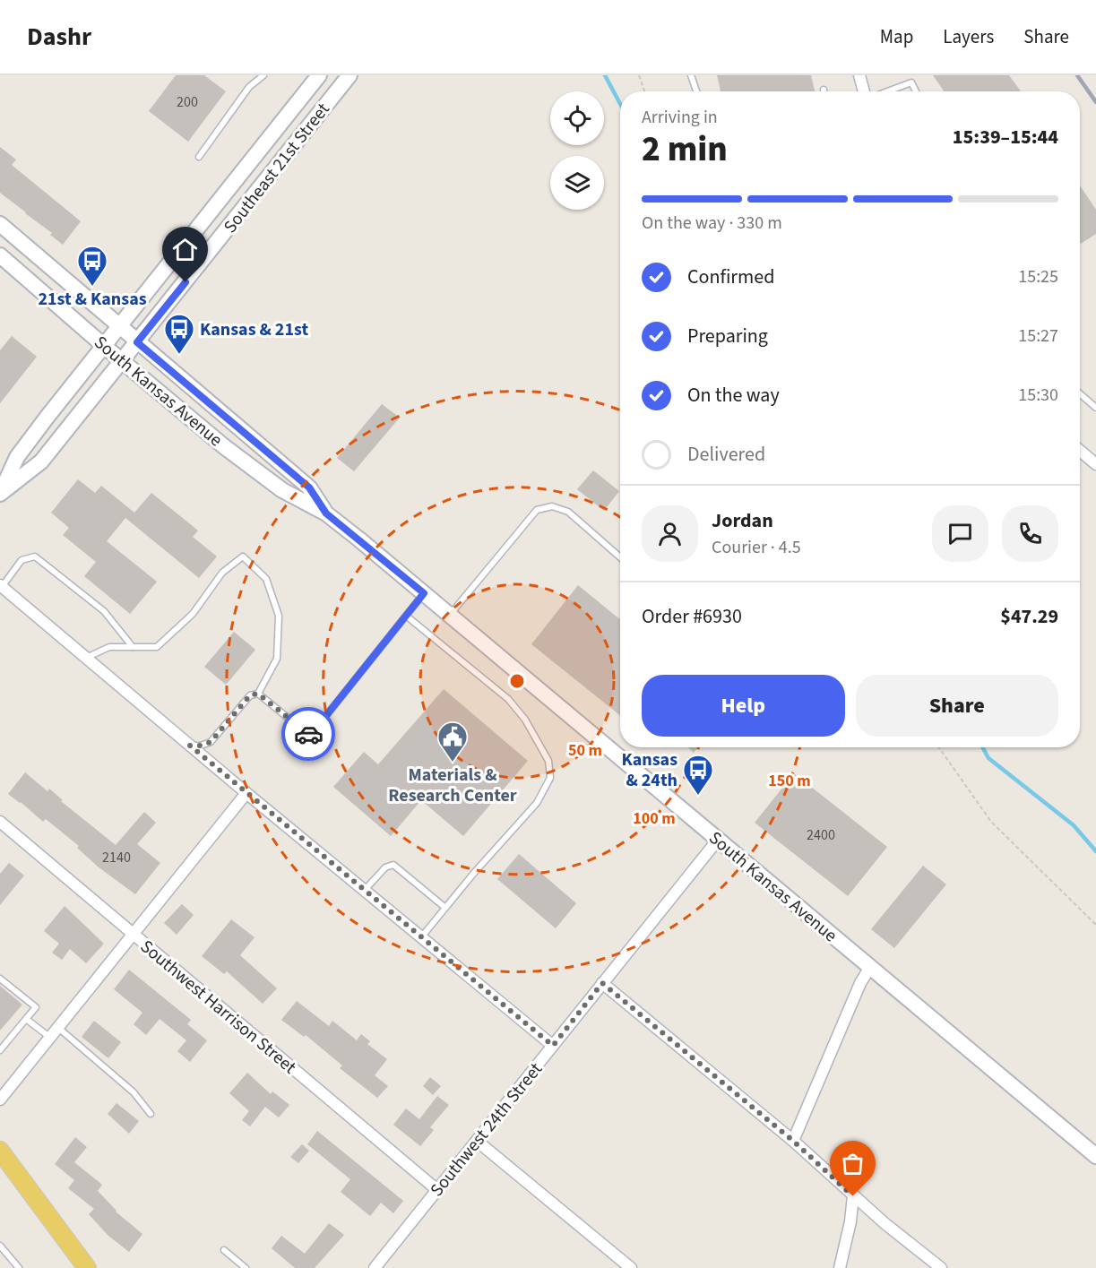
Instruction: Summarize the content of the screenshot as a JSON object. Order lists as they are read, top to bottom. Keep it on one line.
{"streets":{"main road":["Southeast 21st Street","South Kansas Avenue"],"street":["Southwest Harrison Street","Southwest 24th Street"]},"crossings":[["Southeast 21st Street","South Kansas Avenue"],["South Kansas Avenue","Southwest 24th Street"],["Southwest Harrison Street","Southwest 24th Street"]],"places":{"bus stop":["21st & Kansas","Kansas & 21st","Kansas & 24th"],"public building":["Materials & Research Center"]},"house_numbers":["200","2400","2140"],"page":{"header":"Dashr","nav":["Map","Layers","Share"],"heading":["2 min","Arriving in","15:39–15:44"],"panel":["Jordan","Courier · 4.5","Order #6930","$47.29"],"bar":"On the way · 330 m","list":[["Confirmed","15:25"],["Preparing","15:27"],["On the way","15:30"],"Delivered"],"buttons":["Help","Share"]},"rings":["50 m","150 m","100 m"]}
